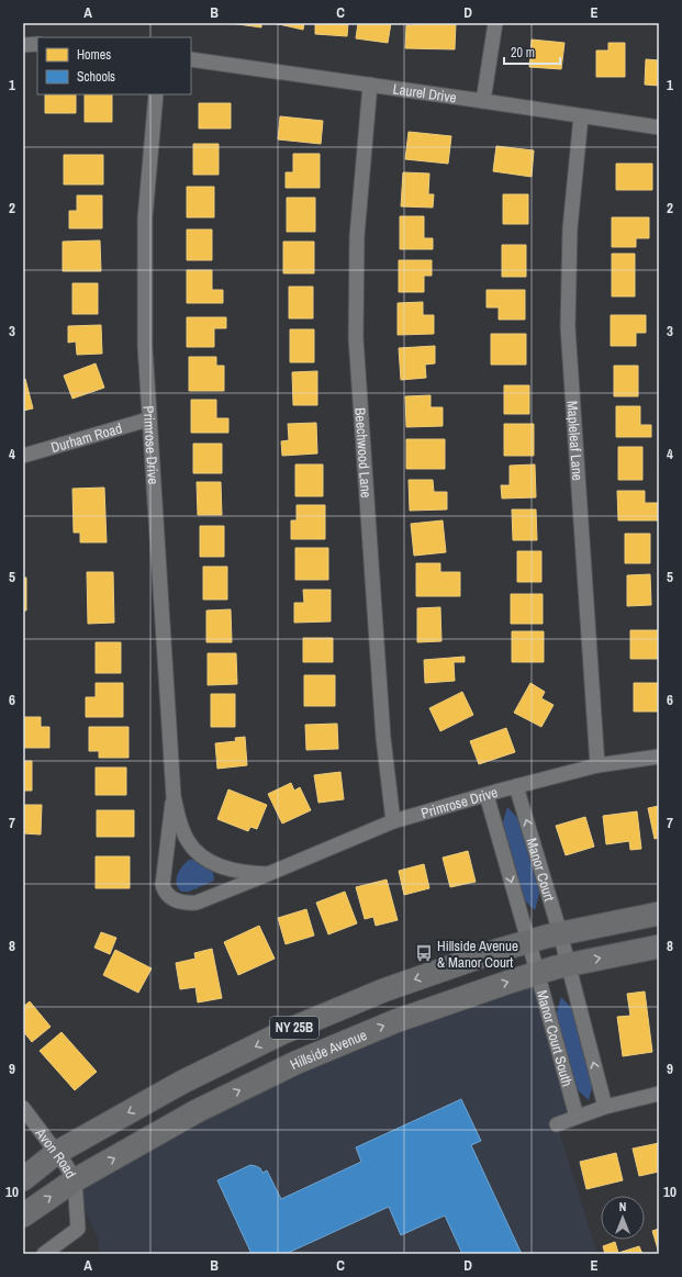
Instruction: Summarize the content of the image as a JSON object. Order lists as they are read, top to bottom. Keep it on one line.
{"streets":{"main road":["NY 25B","Hillside Avenue"],"street":["Laurel Drive","Durham Road","Mapleleaf Lane","Primrose Drive","Beechwood Lane","Manor Court","Manor Court South","Avon Road"]},"crossings":[["Laurel Drive","Mapleleaf Lane"],["Laurel Drive","Beechwood Lane"],["Durham Road","Primrose Drive"],["Mapleleaf Lane","Primrose Drive"],["Primrose Drive","Beechwood Lane"],["Primrose Drive","Manor Court"],["Manor Court","Hillside Avenue"],["Manor Court South","Hillside Avenue"],["Hillside Avenue","Avon Road"]],"places":{"bus stop":["Hillside Avenue & Manor Court"]},"legend":["Homes","Schools"],"scale_bar":"20 m","north":"top","grid":{"columns":["A","B","C","D","E"],"rows":["1","2","3","4","5","6","7","8","9","10"]}}
